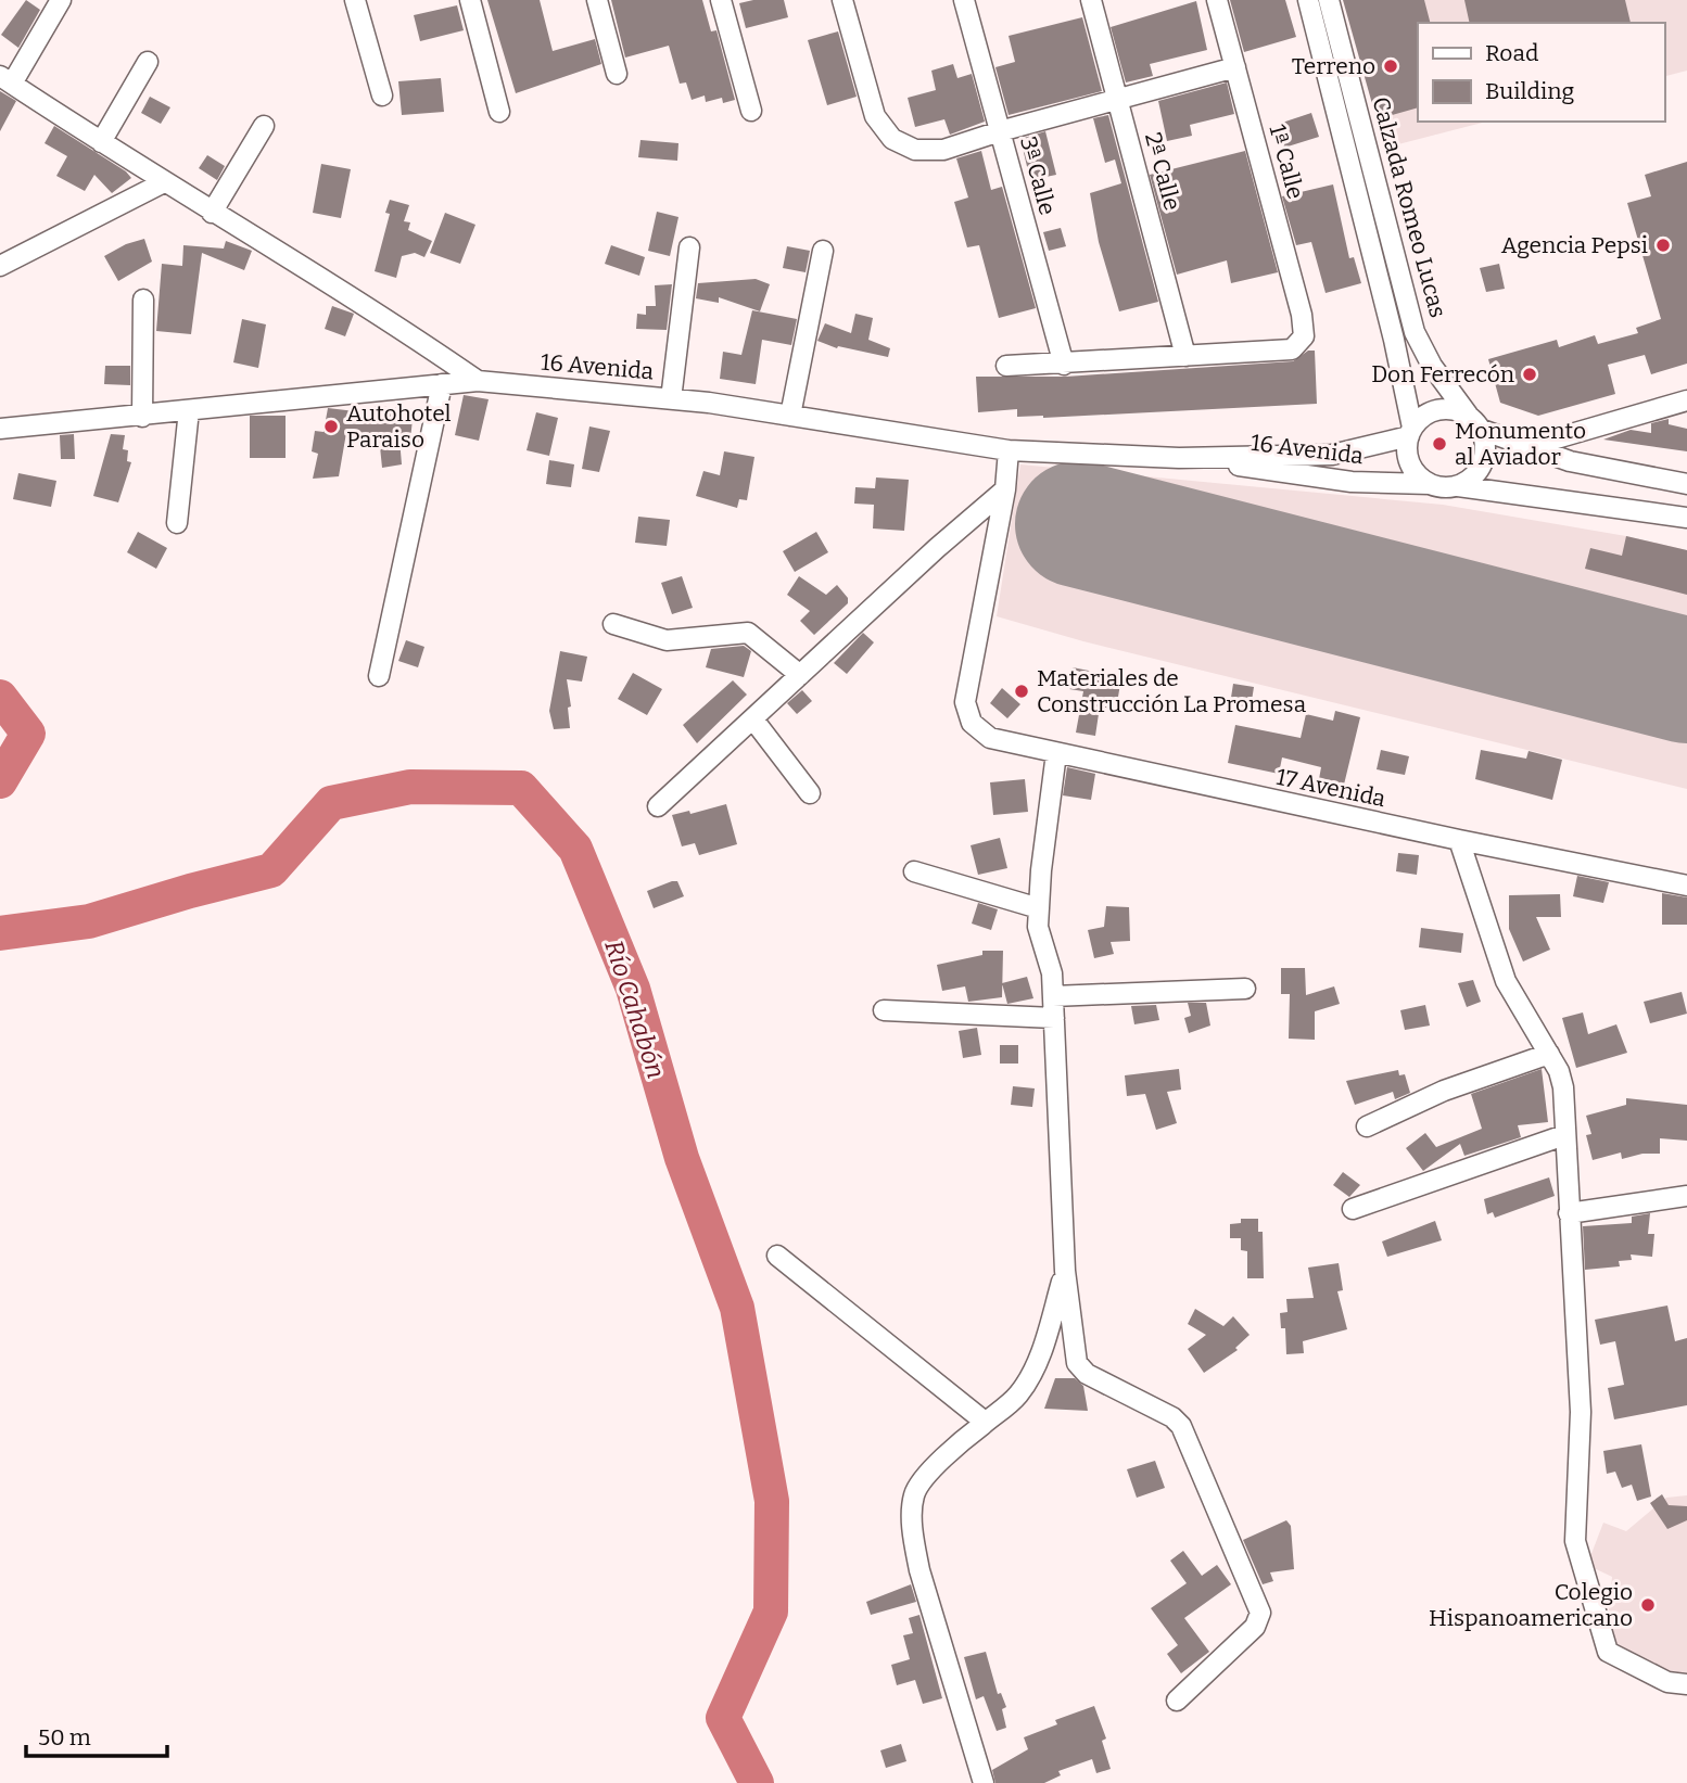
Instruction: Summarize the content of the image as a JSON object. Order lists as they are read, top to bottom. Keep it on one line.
{"streets":{"street":["1ª Calle","2ª Calle","3ª Calle","Calzada Romeo Lucas","16 Avenida","17 Avenida"]},"crossings":[["1ª Calle","2ª Calle"],["Calzada Romeo Lucas","16 Avenida"]],"water":["Río Cahabón"],"places":["Terreno","Agencia Pepsi","Don Ferrecón","Autohotel Paraiso","Monumento al Aviador","Materiales de Construcción La Promesa","Colegio Hispanoamericano"],"legend":["Road","Building"],"scale_bar":"50 m"}
